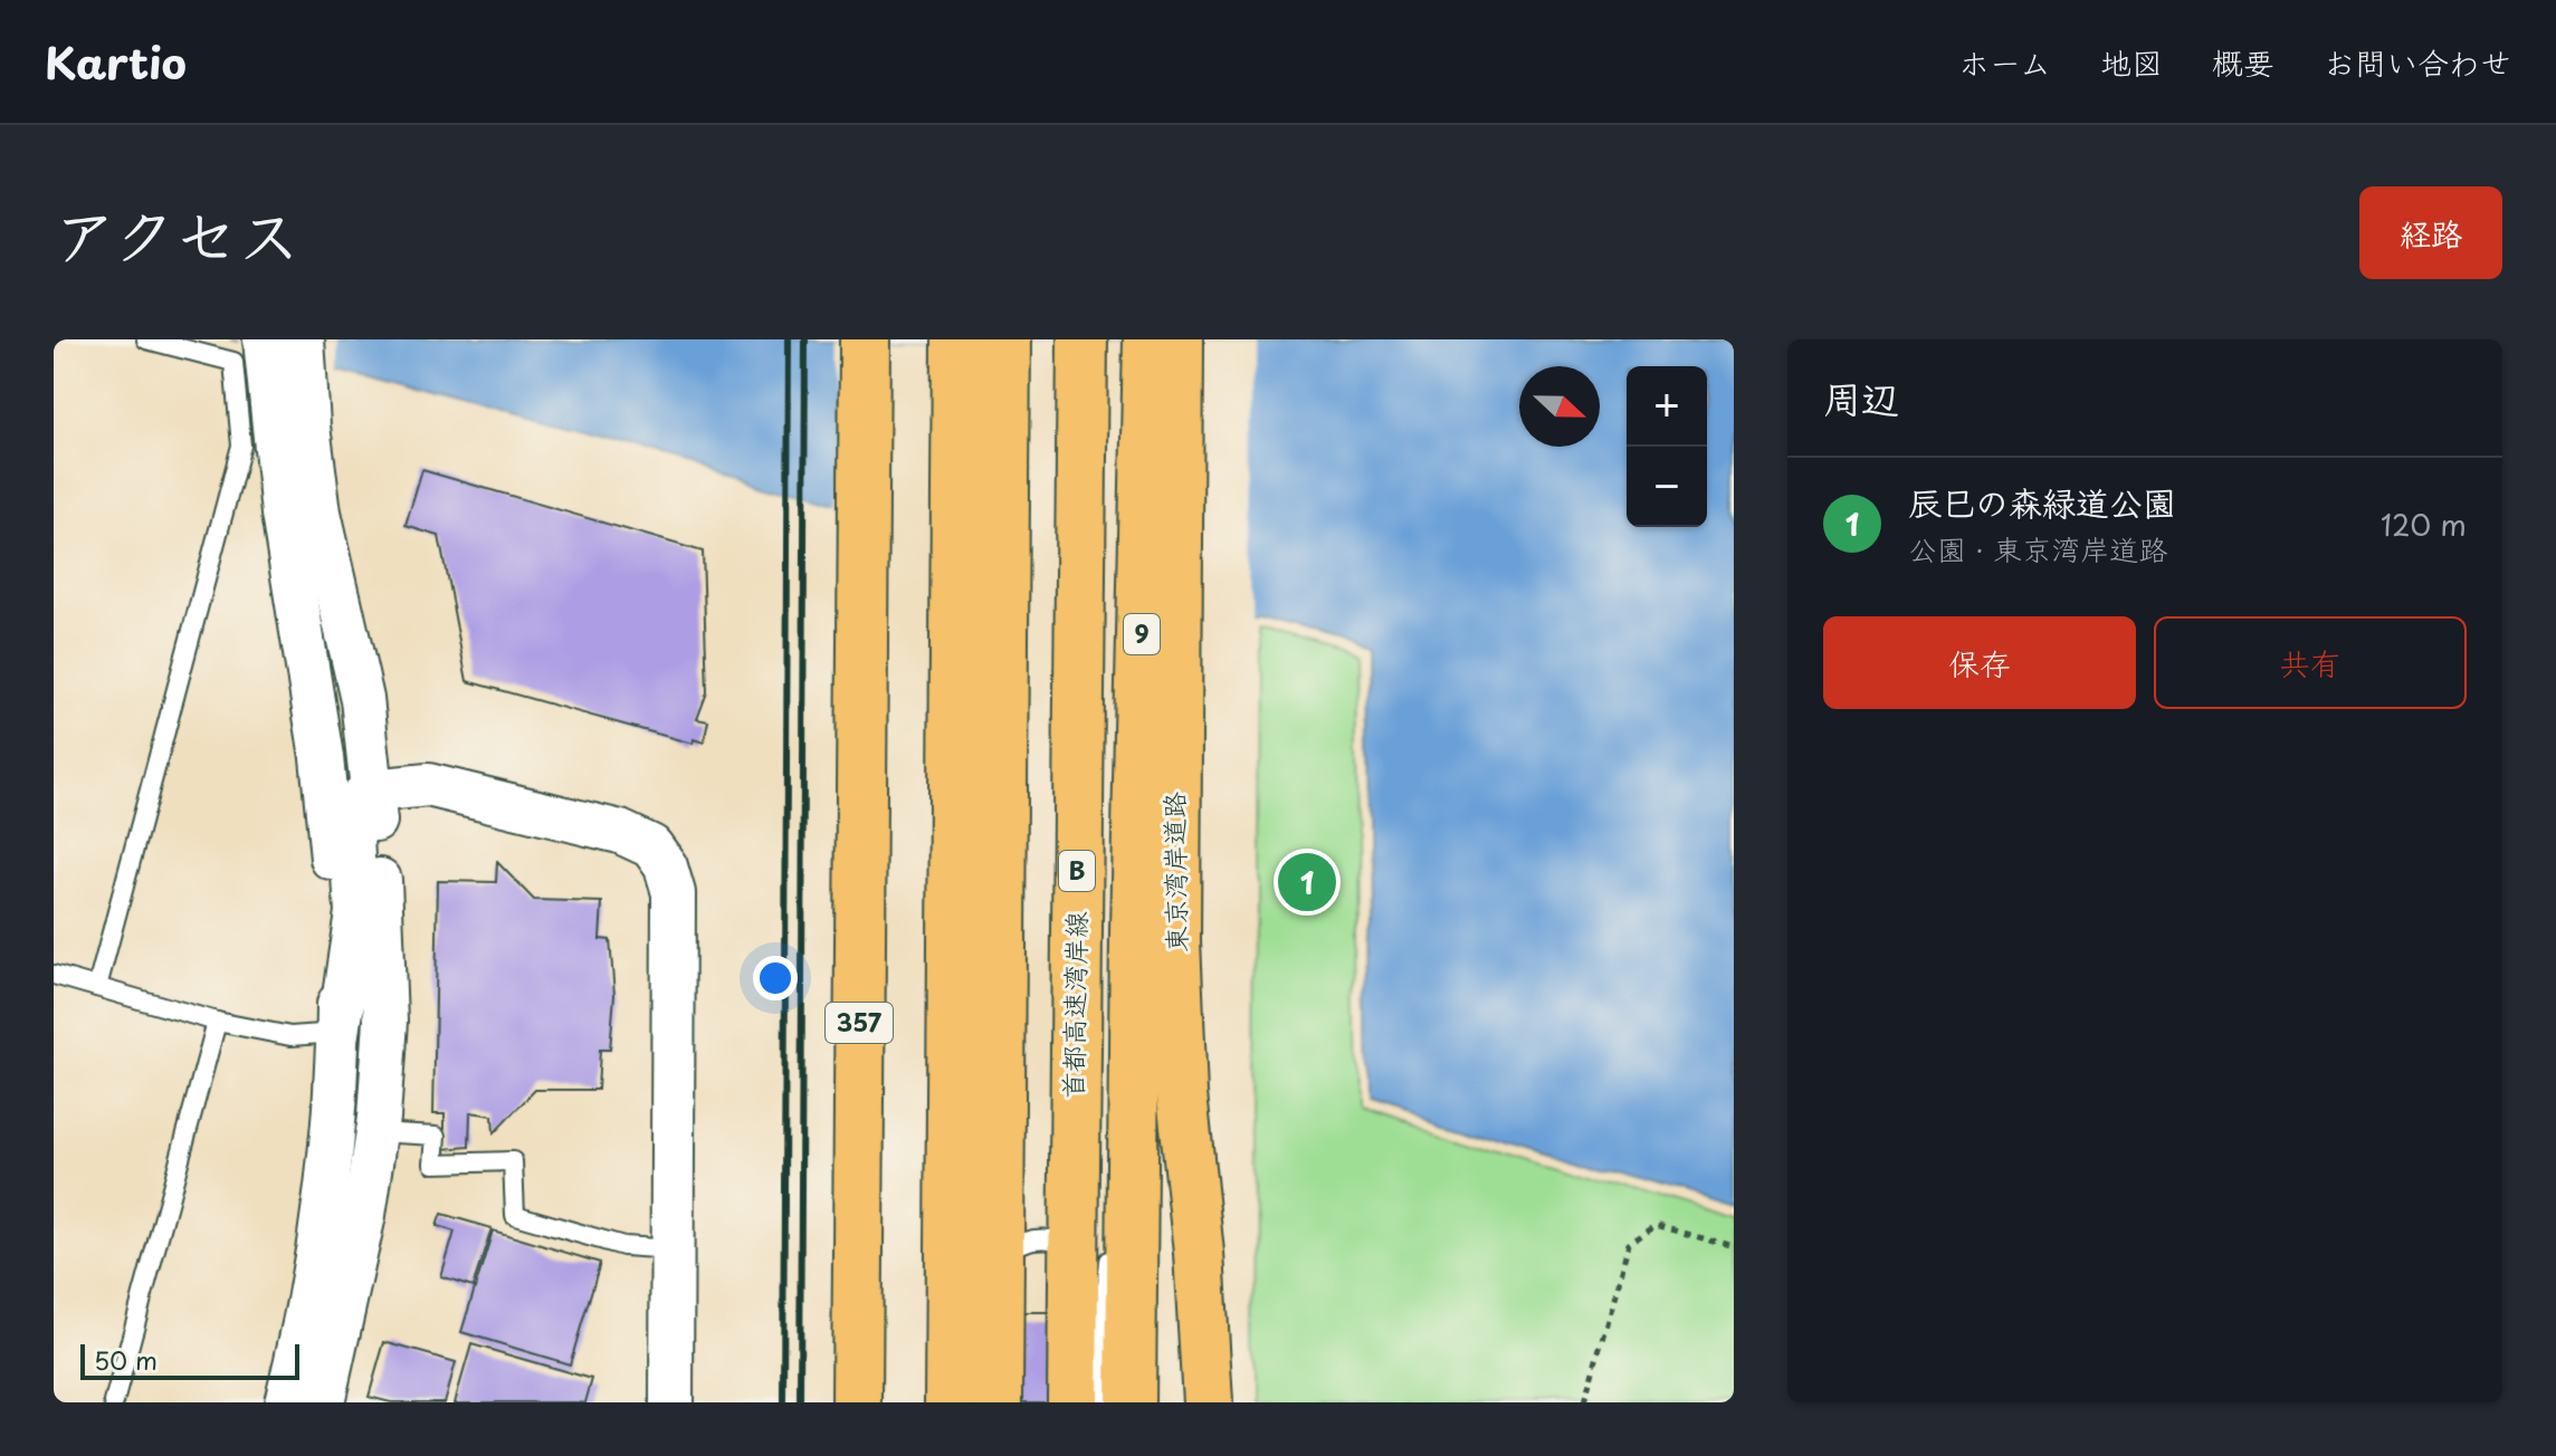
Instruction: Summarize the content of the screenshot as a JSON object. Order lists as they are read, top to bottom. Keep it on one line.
{"streets":{"highway":["9","B","東京湾岸道路","首都高速湾岸線","357"]},"scale_bar":"50 m","north":"right","page":{"header":"Kartio","nav":["ホーム","地図","概要","お問い合わせ"],"title":"アクセス","buttons":["経路",["保存","共有"]],"heading":"周辺","map_buttons":["+","−"],"list":[{"mark":"1","name":"辰巳の森緑道公園","note":"公園 · 東京湾岸道路","value":"120 m"}],"pins":"1","scale":"50 m"}}
